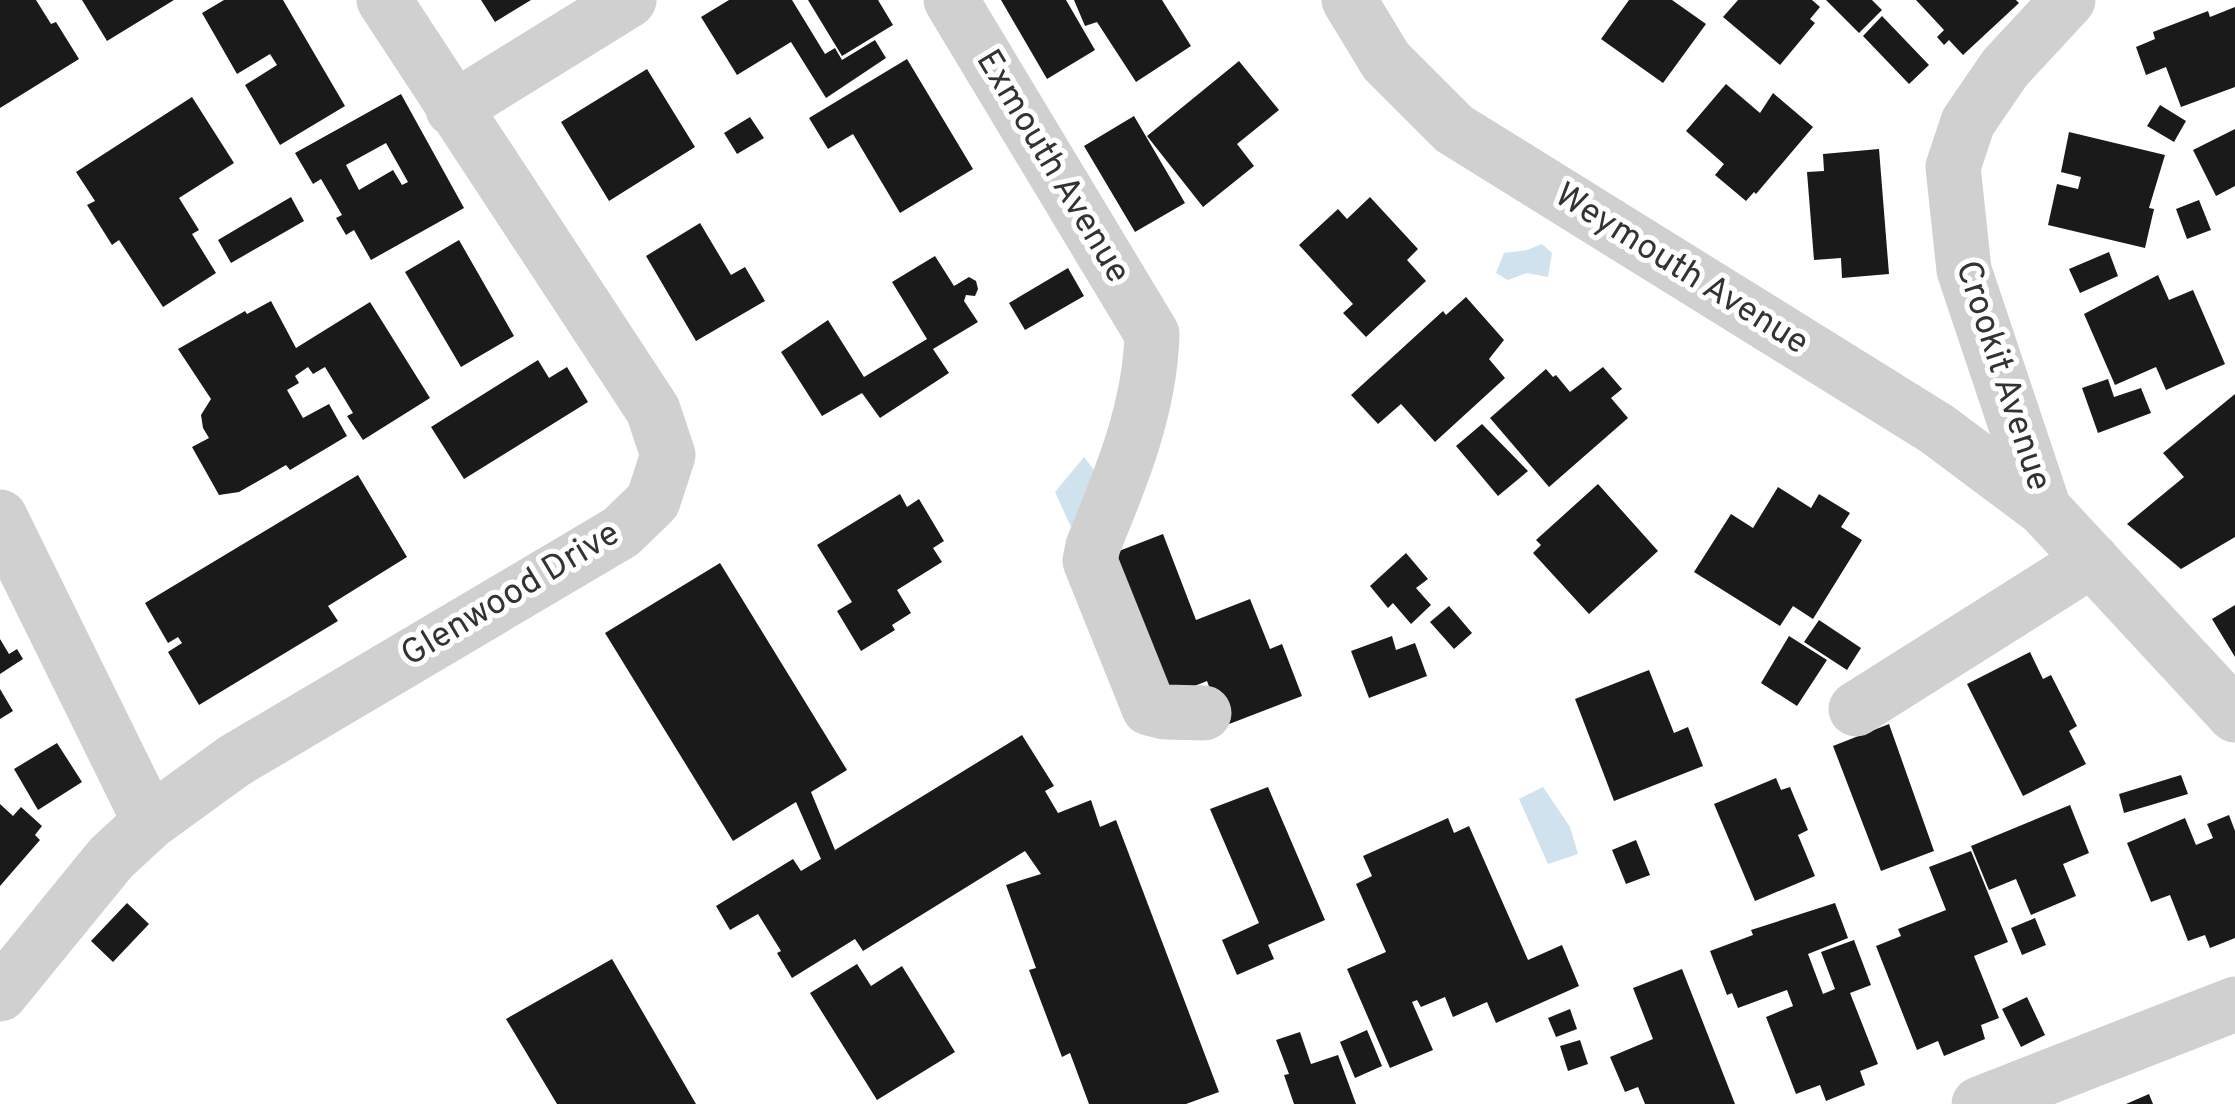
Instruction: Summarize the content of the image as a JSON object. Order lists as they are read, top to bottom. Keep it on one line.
{"streets":{"street":["Exmouth Avenue","Weymouth Avenue","Crookit Avenue","Glenwood Drive"]},"crossings":[["Weymouth Avenue","Crookit Avenue"]]}
